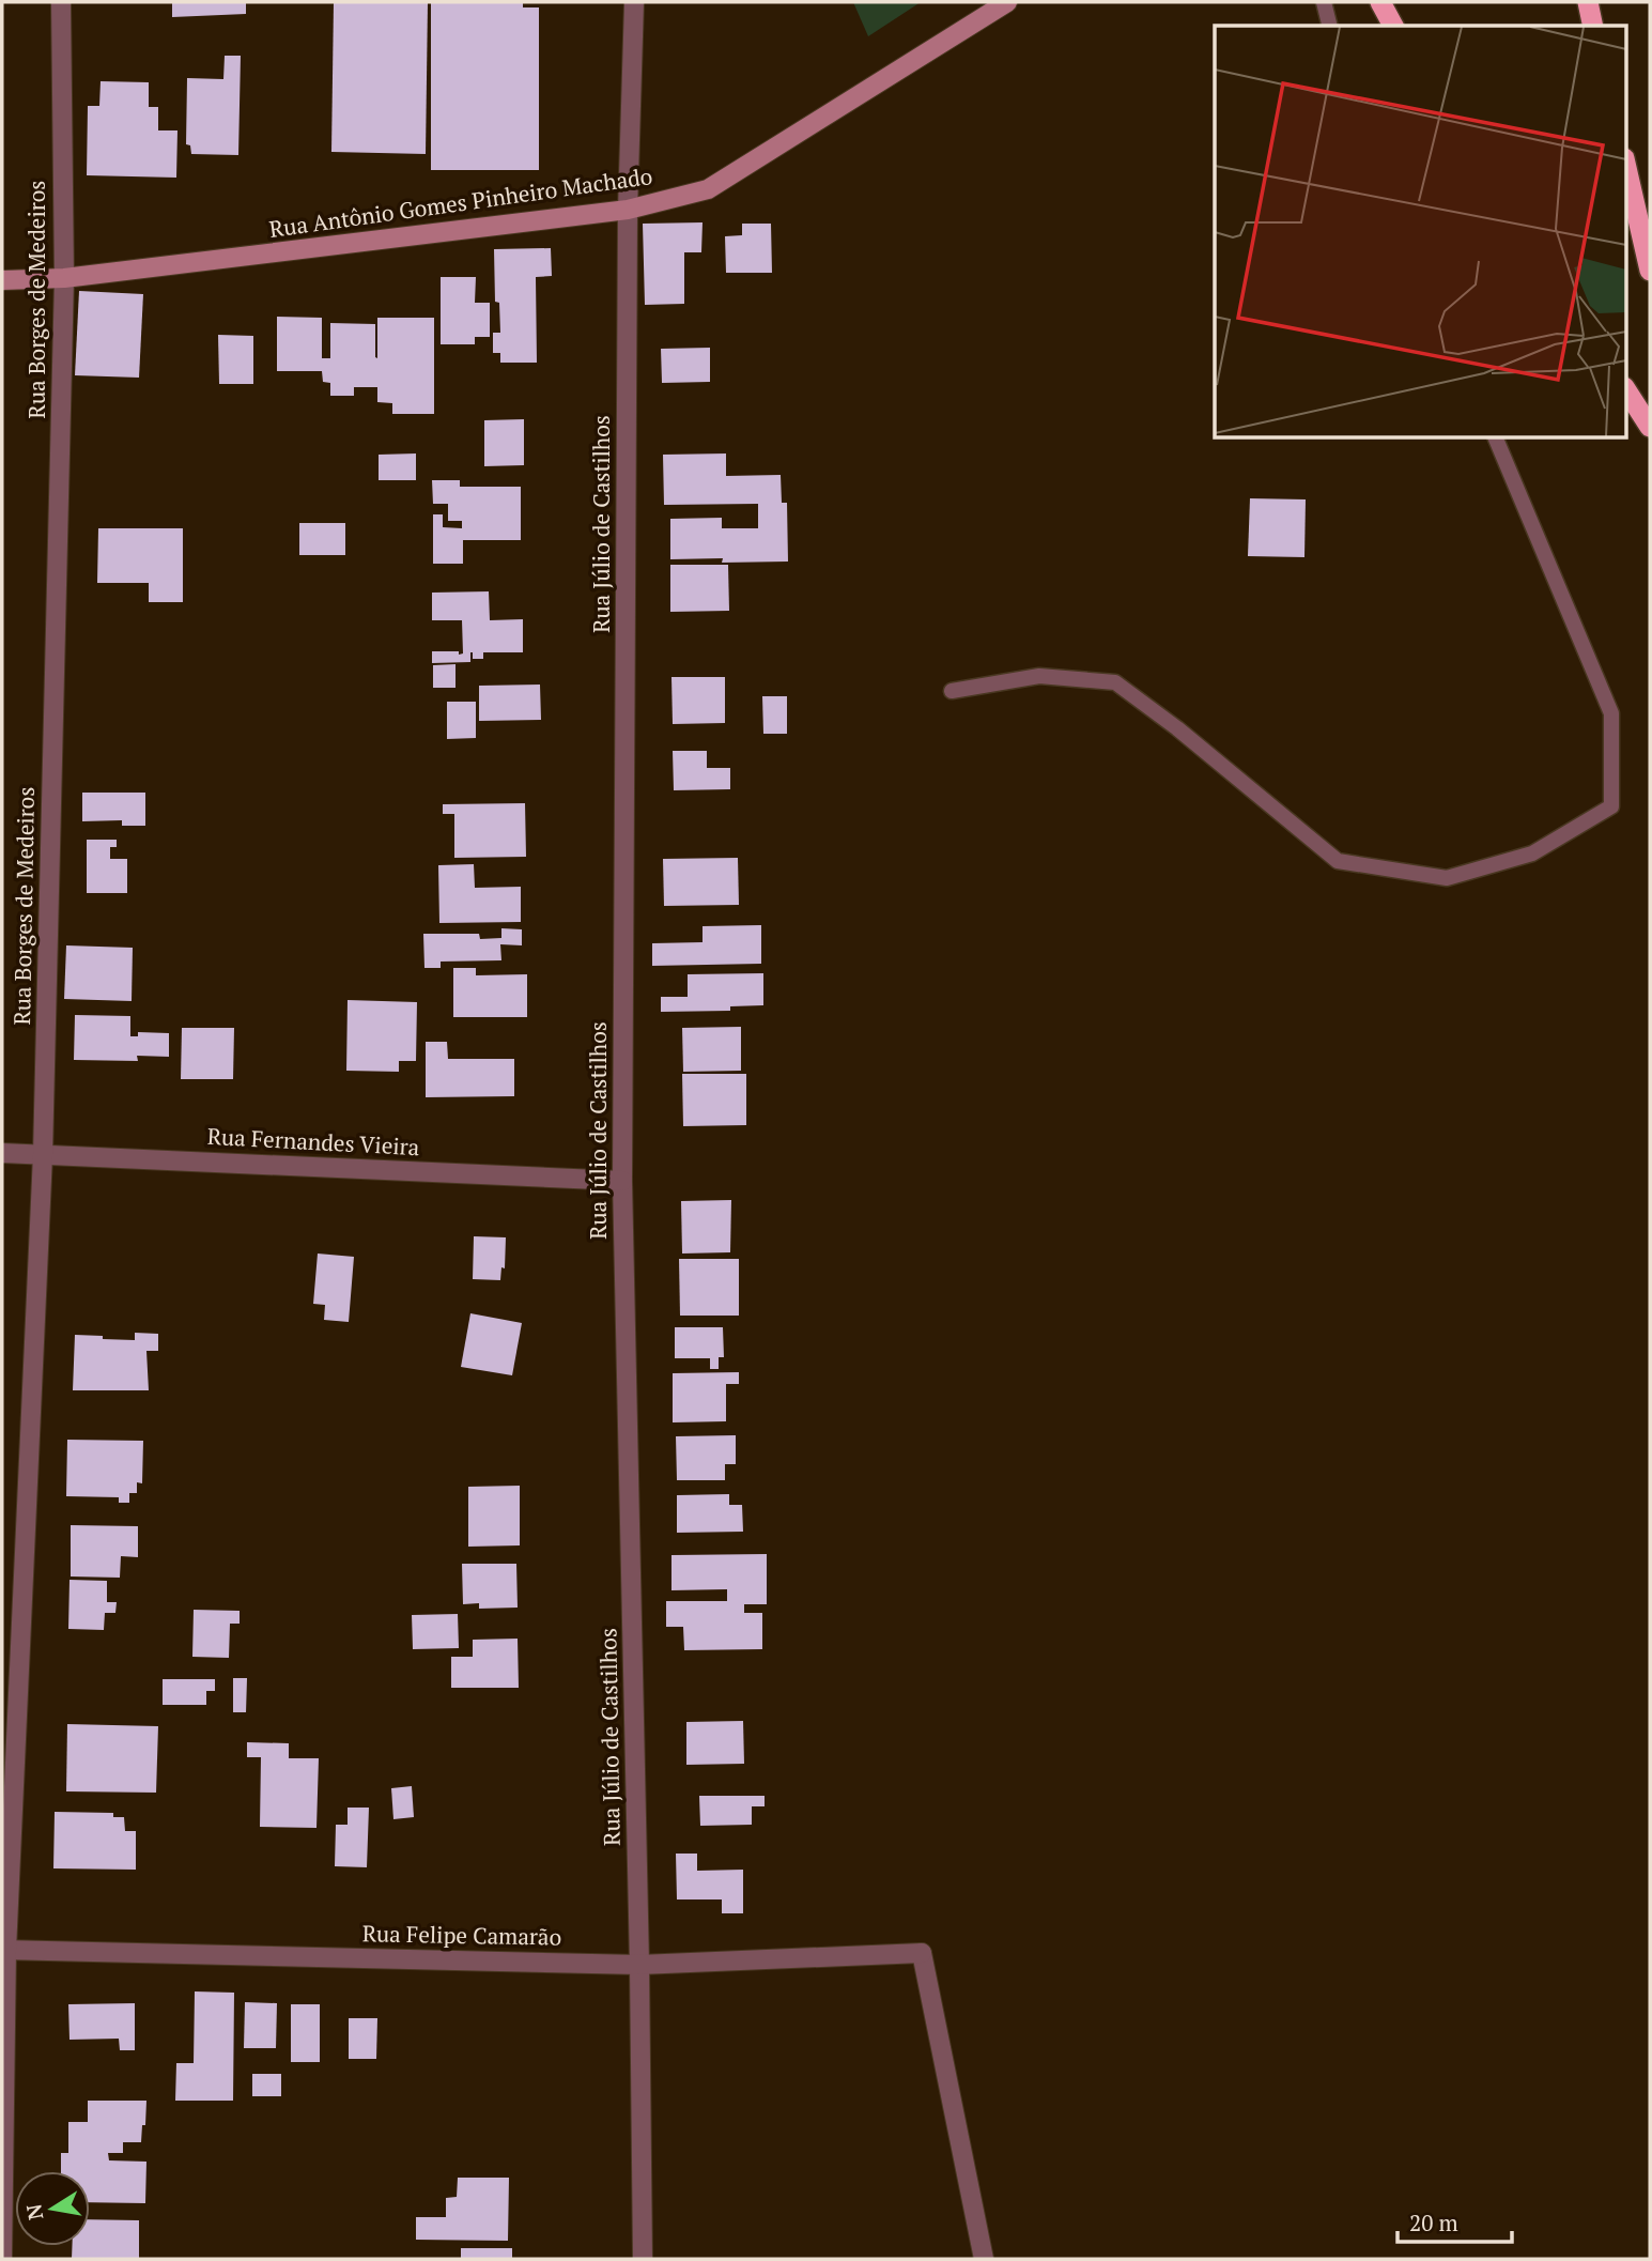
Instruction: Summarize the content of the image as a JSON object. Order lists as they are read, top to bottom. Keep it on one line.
{"streets":{"main road":["Rua Antônio Gomes Pinheiro Machado"],"street":["Rua Borges de Medeiros","Rua Júlio de Castilhos","Rua Fernandes Vieira","Rua Felipe Camarão"]},"crossings":[["Rua Antônio Gomes Pinheiro Machado","Rua Borges de Medeiros"],["Rua Antônio Gomes Pinheiro Machado","Rua Júlio de Castilhos"],["Rua Borges de Medeiros","Rua Fernandes Vieira"],["Rua Borges de Medeiros","Rua Felipe Camarão"],["Rua Júlio de Castilhos","Rua Fernandes Vieira"],["Rua Júlio de Castilhos","Rua Felipe Camarão"]],"scale_bar":"20 m","north":"left"}
